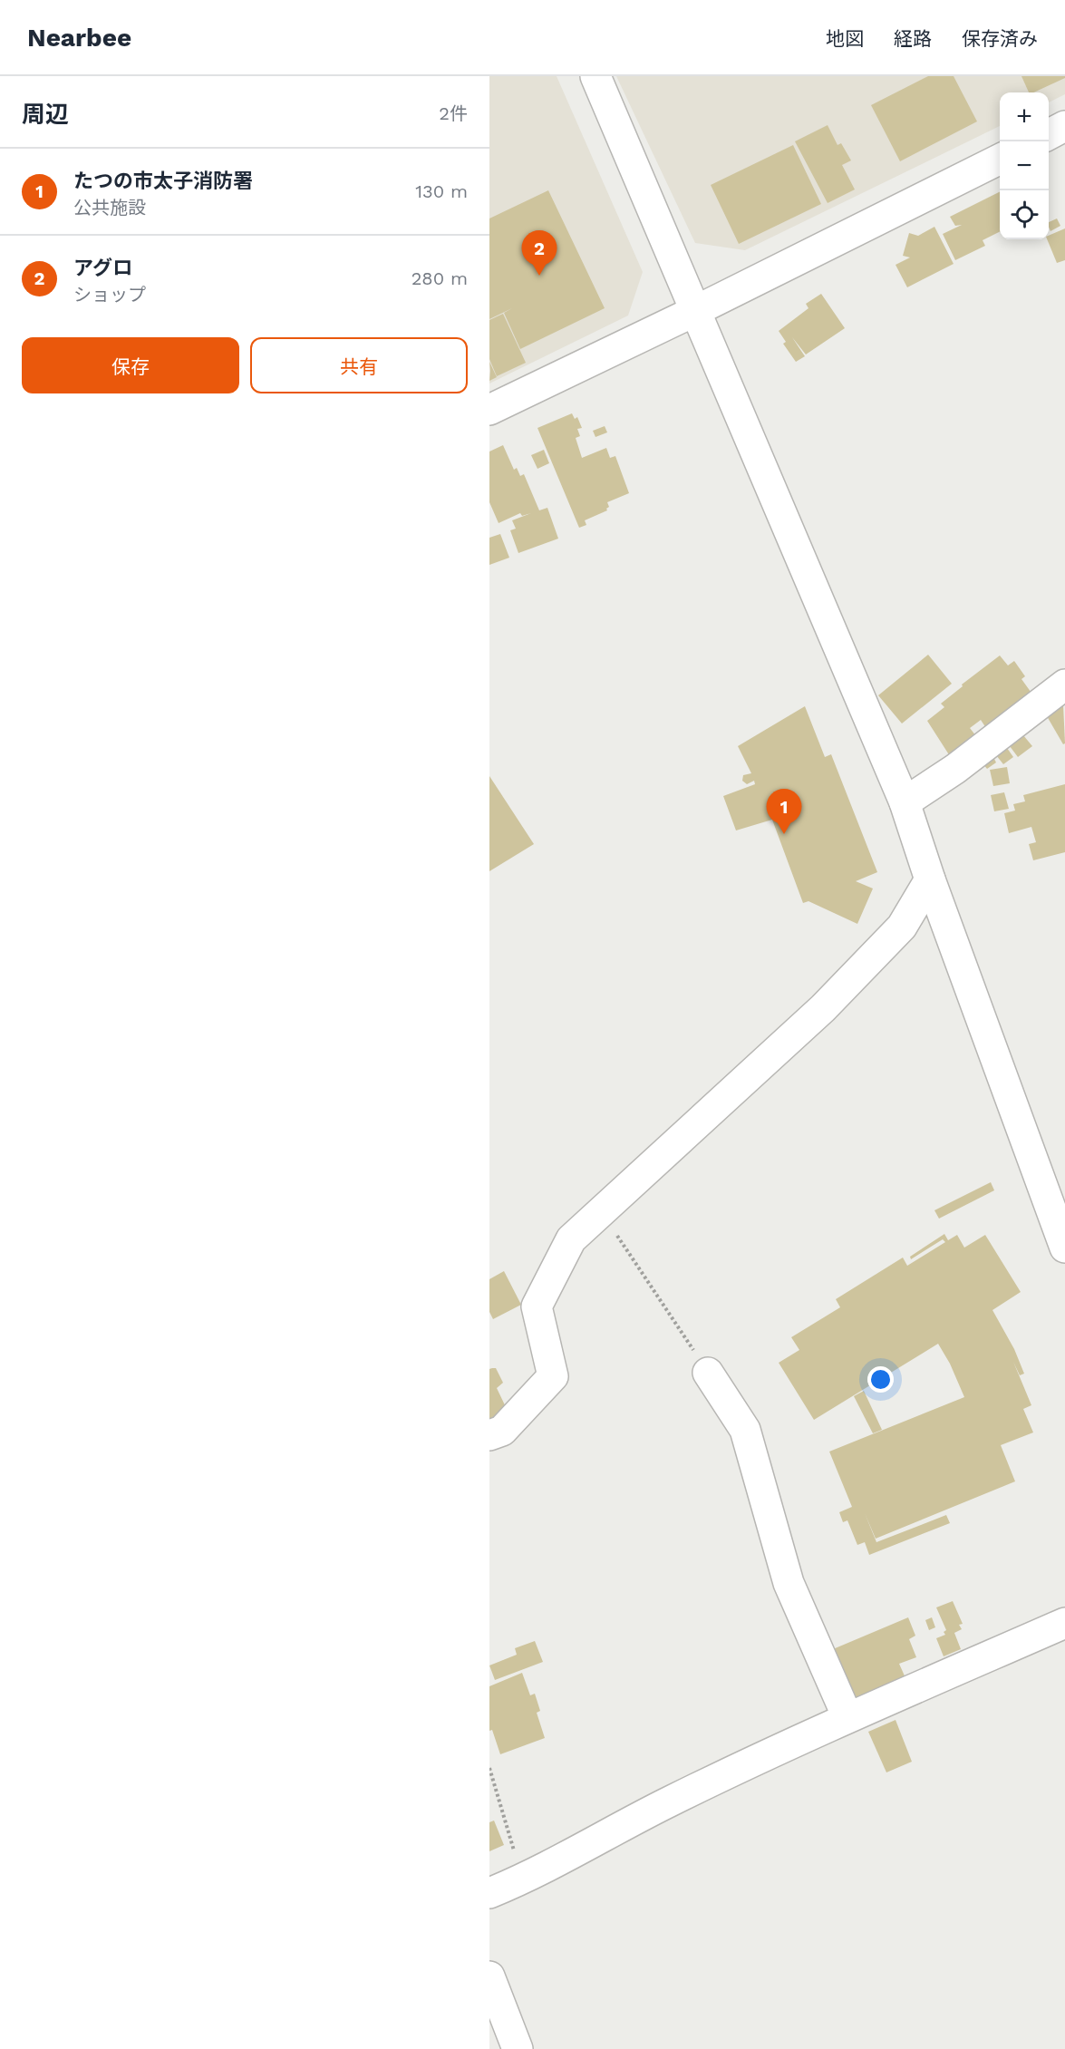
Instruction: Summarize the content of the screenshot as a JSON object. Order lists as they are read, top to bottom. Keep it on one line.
{"page":{"header":"Nearbee","nav":["地図","経路","保存済み"],"heading":["周辺","2件"],"map_buttons":["+","−"],"list":[{"mark":"1","name":"たつの市太子消防署","note":"公共施設","value":"130 m"},{"mark":"2","name":"アグロ","note":"ショップ","value":"280 m"}],"pins":["2","1"],"buttons":["保存","共有"]}}
